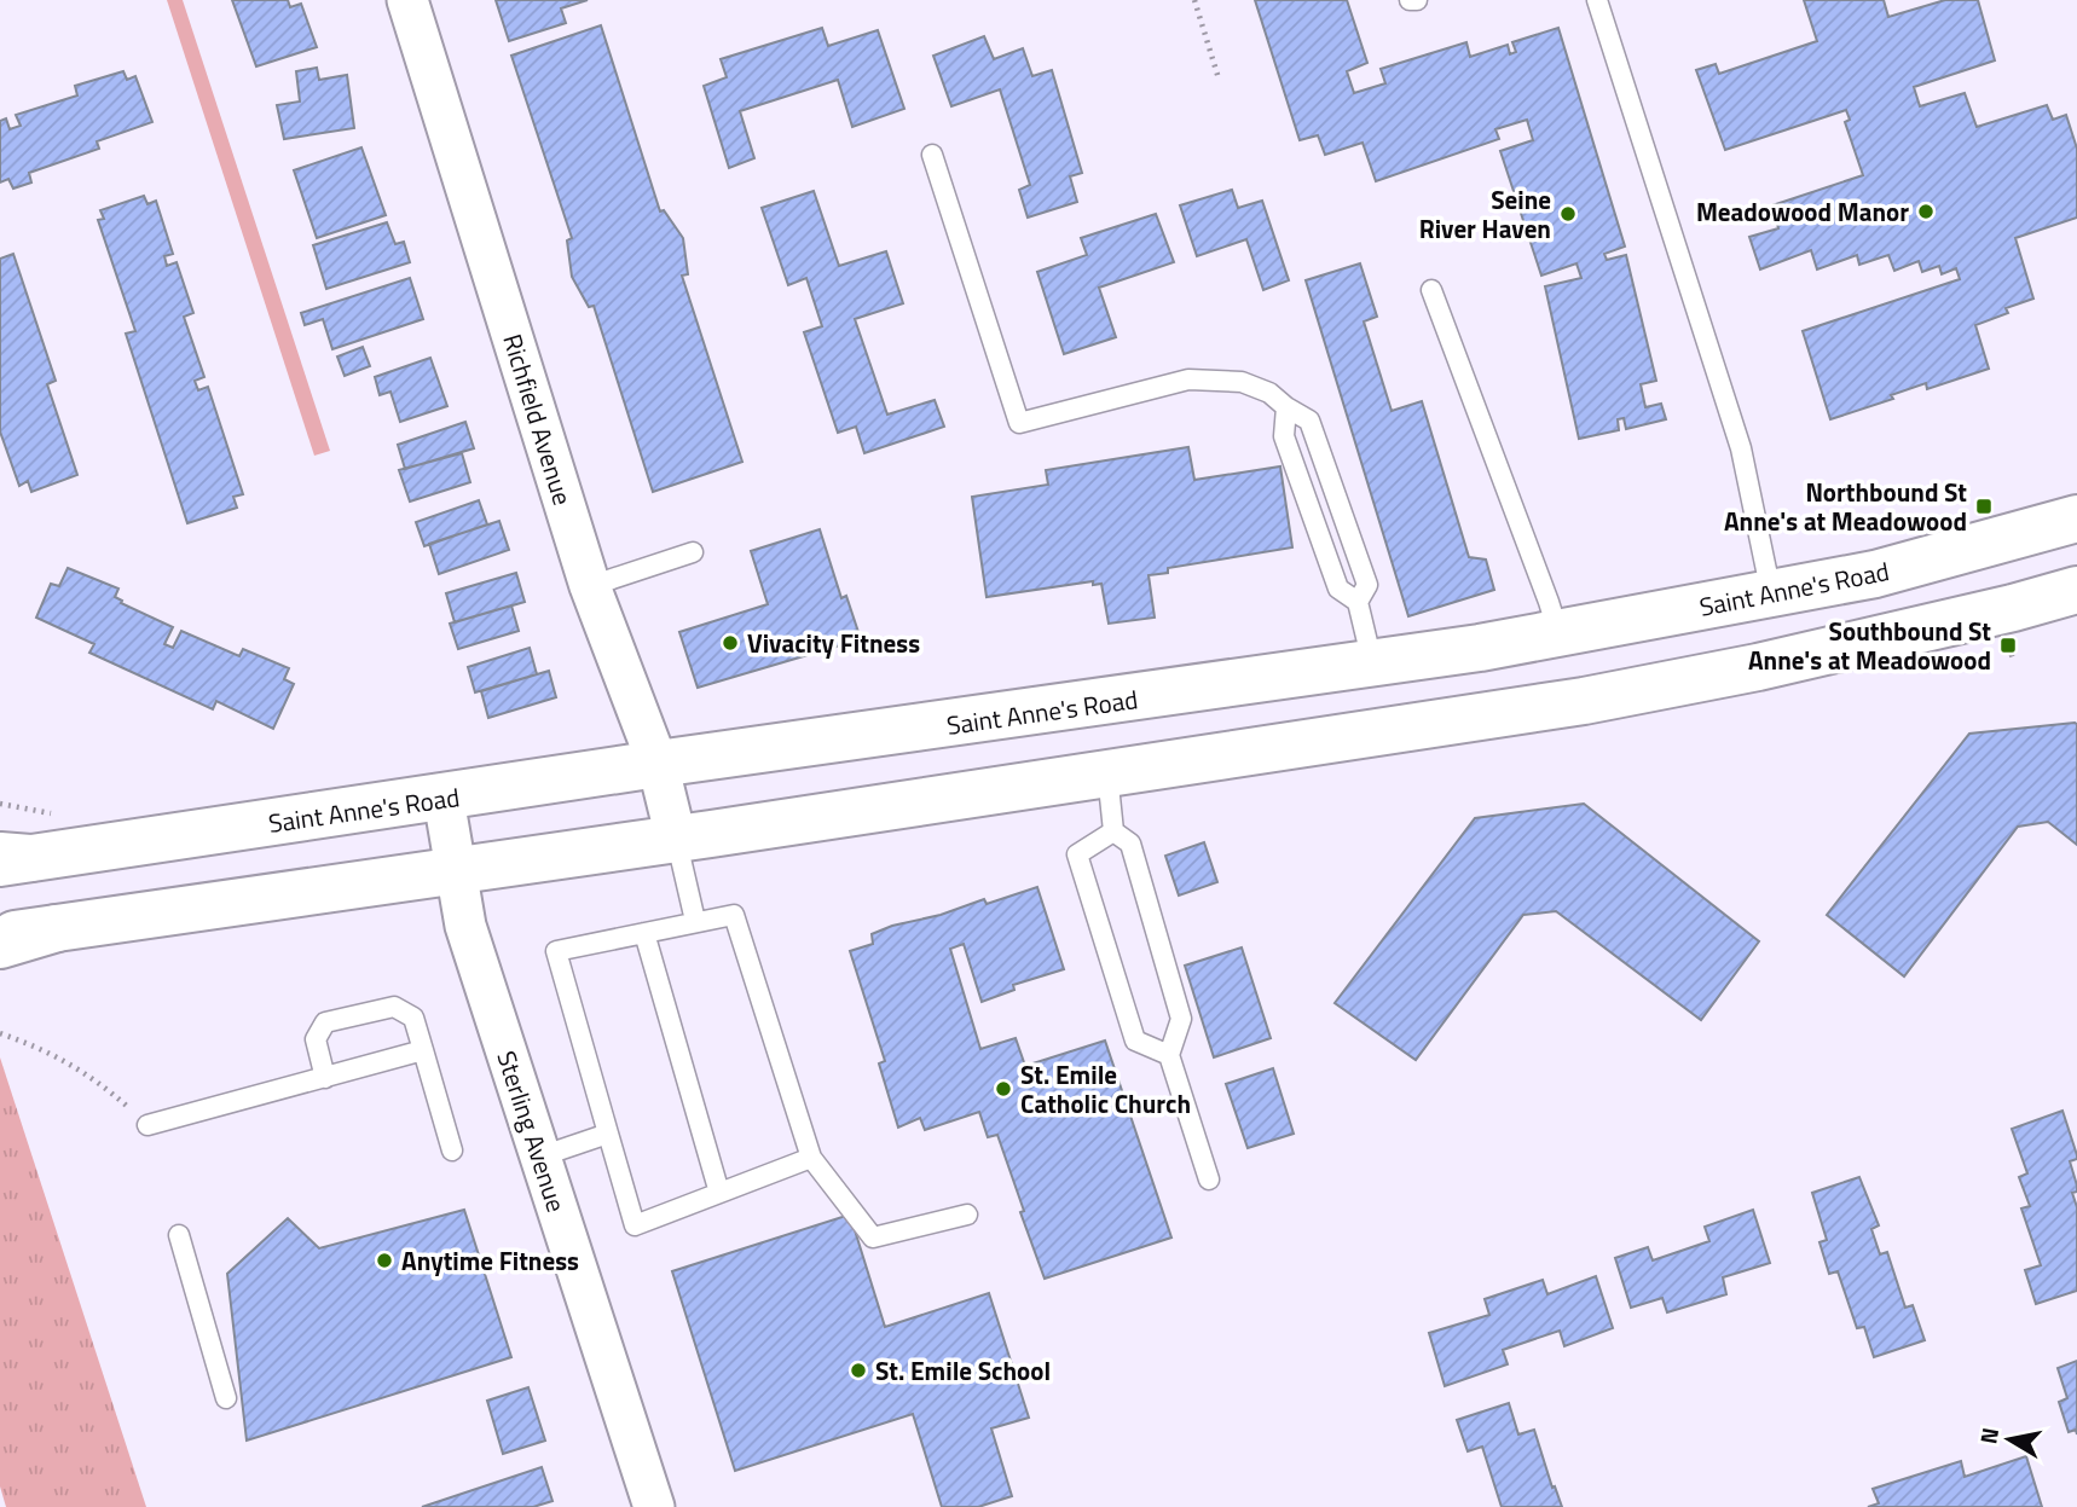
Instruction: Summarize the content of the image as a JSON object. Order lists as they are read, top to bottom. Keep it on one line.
{"streets":{"main road":["Saint Anne's Road"],"street":["Richfield Avenue","Sterling Avenue"]},"crossings":[["Richfield Avenue","Saint Anne's Road"],["Saint Anne's Road","Sterling Avenue"]],"places":{"other":["Meadowood Manor","Seine River Haven","Vivacity Fitness","St. Emile Catholic Church","Anytime Fitness","St. Emile School"],"transit":["Northbound St Anne's at Meadowood","Southbound St Anne's at Meadowood"]},"north":"left"}
